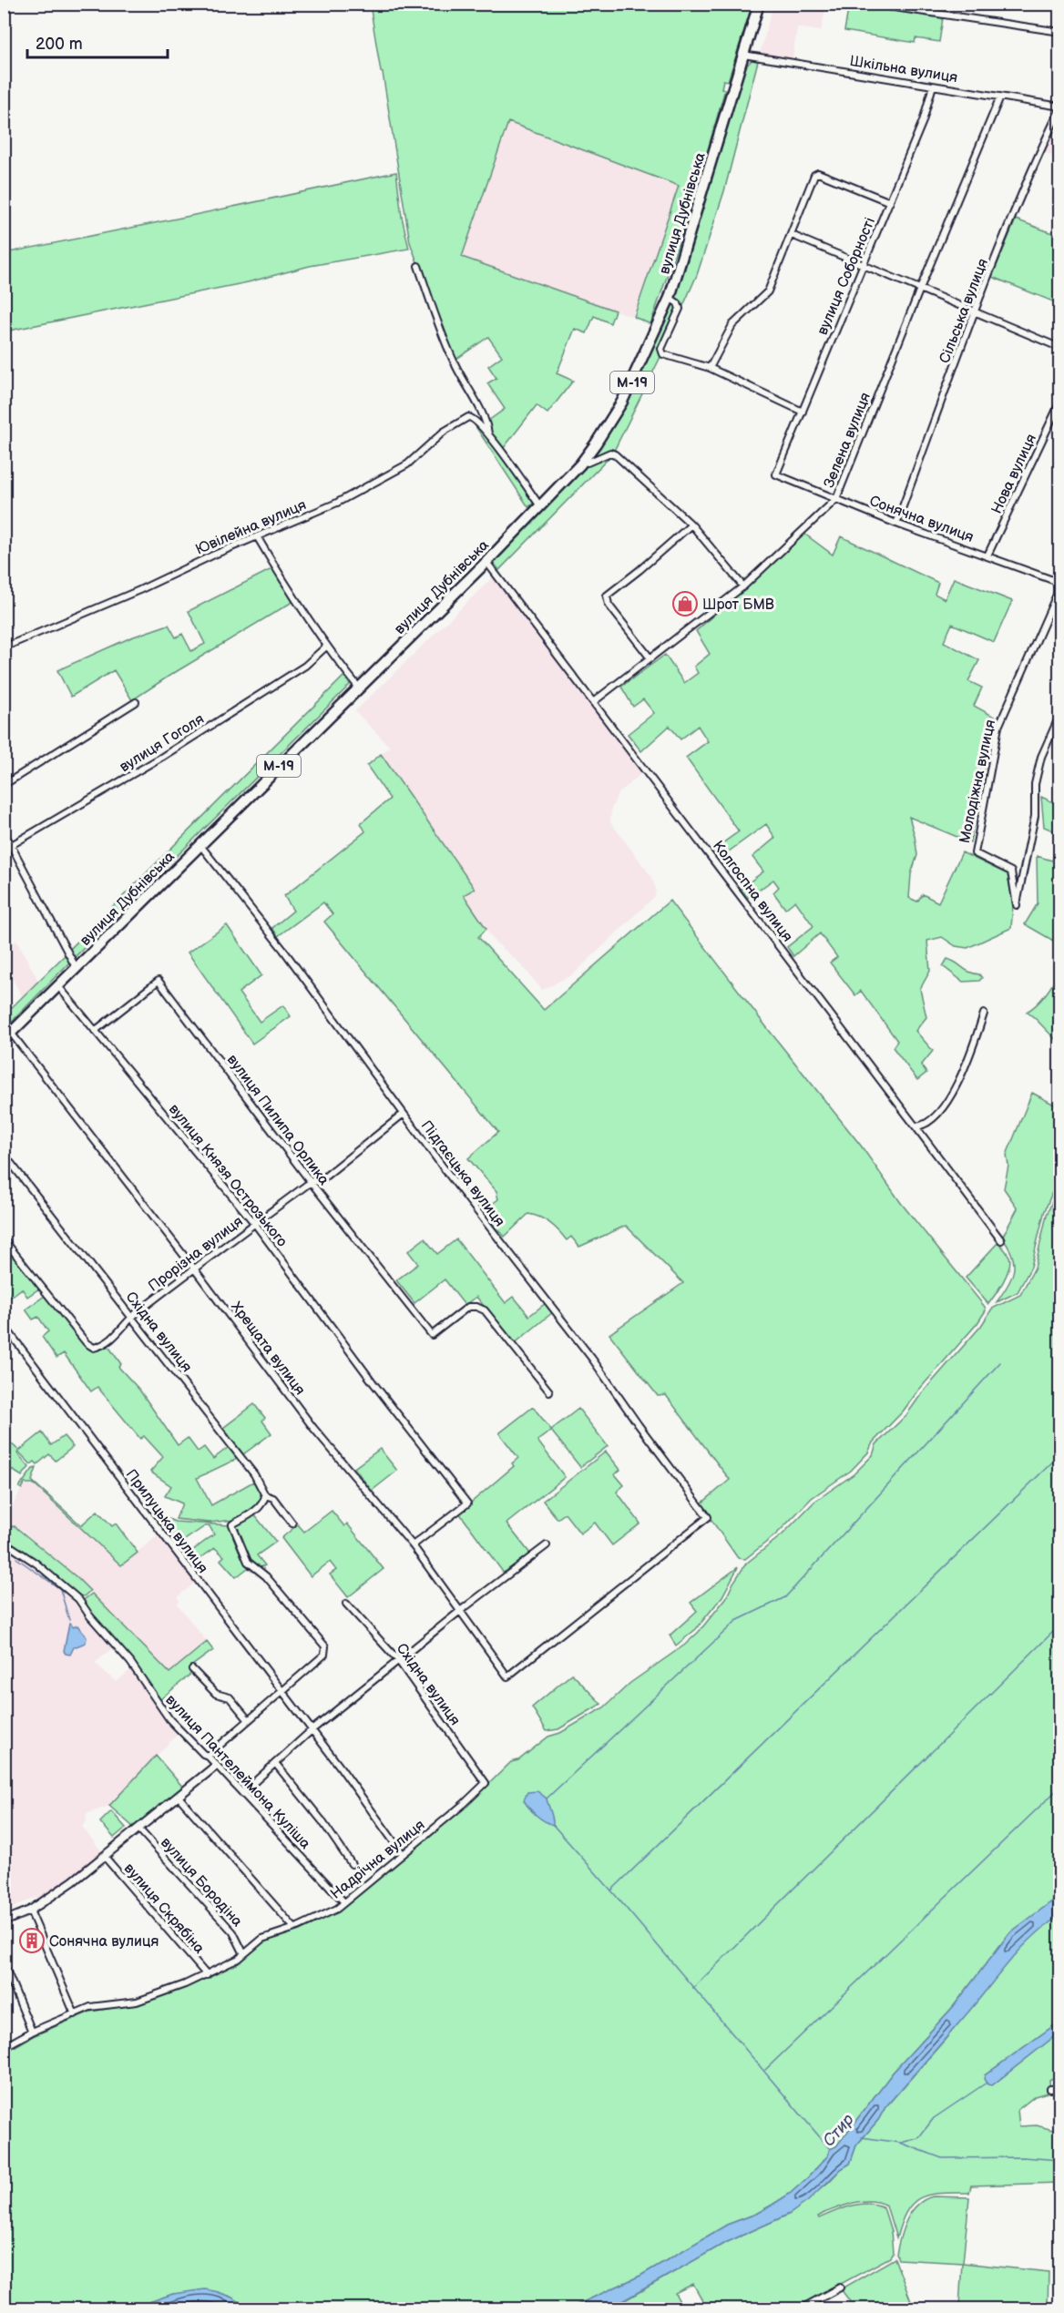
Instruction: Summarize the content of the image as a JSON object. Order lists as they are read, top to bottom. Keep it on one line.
{"streets":{"highway":["вулиця Дубнівська","М-19"],"street":["Шкільна вулиця","вулиця Соборності","Сільська вулиця","Зелена вулиця","Нова вулиця","Сонячна вулиця","Ювілейна вулиця","вулиця Гоголя","Молодіжна вулиця","Колгоспна вулиця","вулиця Пилипа Орлика","Підгаєцька вулиця","вулиця Князя Острозького","Прорізна вулиця","Східна вулиця","Хрещата вулиця","Прилуцька вулиця","вулиця Пантелеймона Куліша","Надрічна вулиця","вулиця Бородіна","вулиця Скрябіна"]},"crossings":[["Шкільна вулиця","вулиця Дубнівська"],["Шкільна вулиця","вулиця Соборності"],["Шкільна вулиця","Сільська вулиця"],["Шкільна вулиця","М-19"],["Шкільна вулиця","Зелена вулиця"],["вулиця Дубнівська","М-19"],["вулиця Дубнівська","Колгоспна вулиця"],["вулиця Дубнівська","Підгаєцька вулиця"],["вулиця Дубнівська","вулиця Князя Острозького"],["вулиця Дубнівська","Хрещата вулиця"],["вулиця Соборності","Сонячна вулиця"],["Сільська вулиця","Сонячна вулиця"],["Зелена вулиця","Сонячна вулиця"],["Зелена вулиця","Колгоспна вулиця"],["Нова вулиця","Сонячна вулиця"],["Сонячна вулиця","Молодіжна вулиця"],["вулиця Пилипа Орлика","вулиця Князя Острозького"],["вулиця Пилипа Орлика","Прорізна вулиця"],["Підгаєцька вулиця","Прорізна вулиця"],["Підгаєцька вулиця","Хрещата вулиця"],["вулиця Князя Острозького","Прорізна вулиця"],["вулиця Князя Острозького","Хрещата вулиця"],["Прорізна вулиця","Східна вулиця"],["Прорізна вулиця","Хрещата вулиця"],["Східна вулиця","Надрічна вулиця"],["Прилуцька вулиця","Надрічна вулиця"],["вулиця Пантелеймона Куліша","Надрічна вулиця"],["Надрічна вулиця","вулиця Бородіна"],["Надрічна вулиця","вулиця Скрябіна"]],"water":["Стир"],"places":{"shop":["Шрот БМВ"],"building":["Сонячна вулиця"]},"scale_bar":"200 m"}
